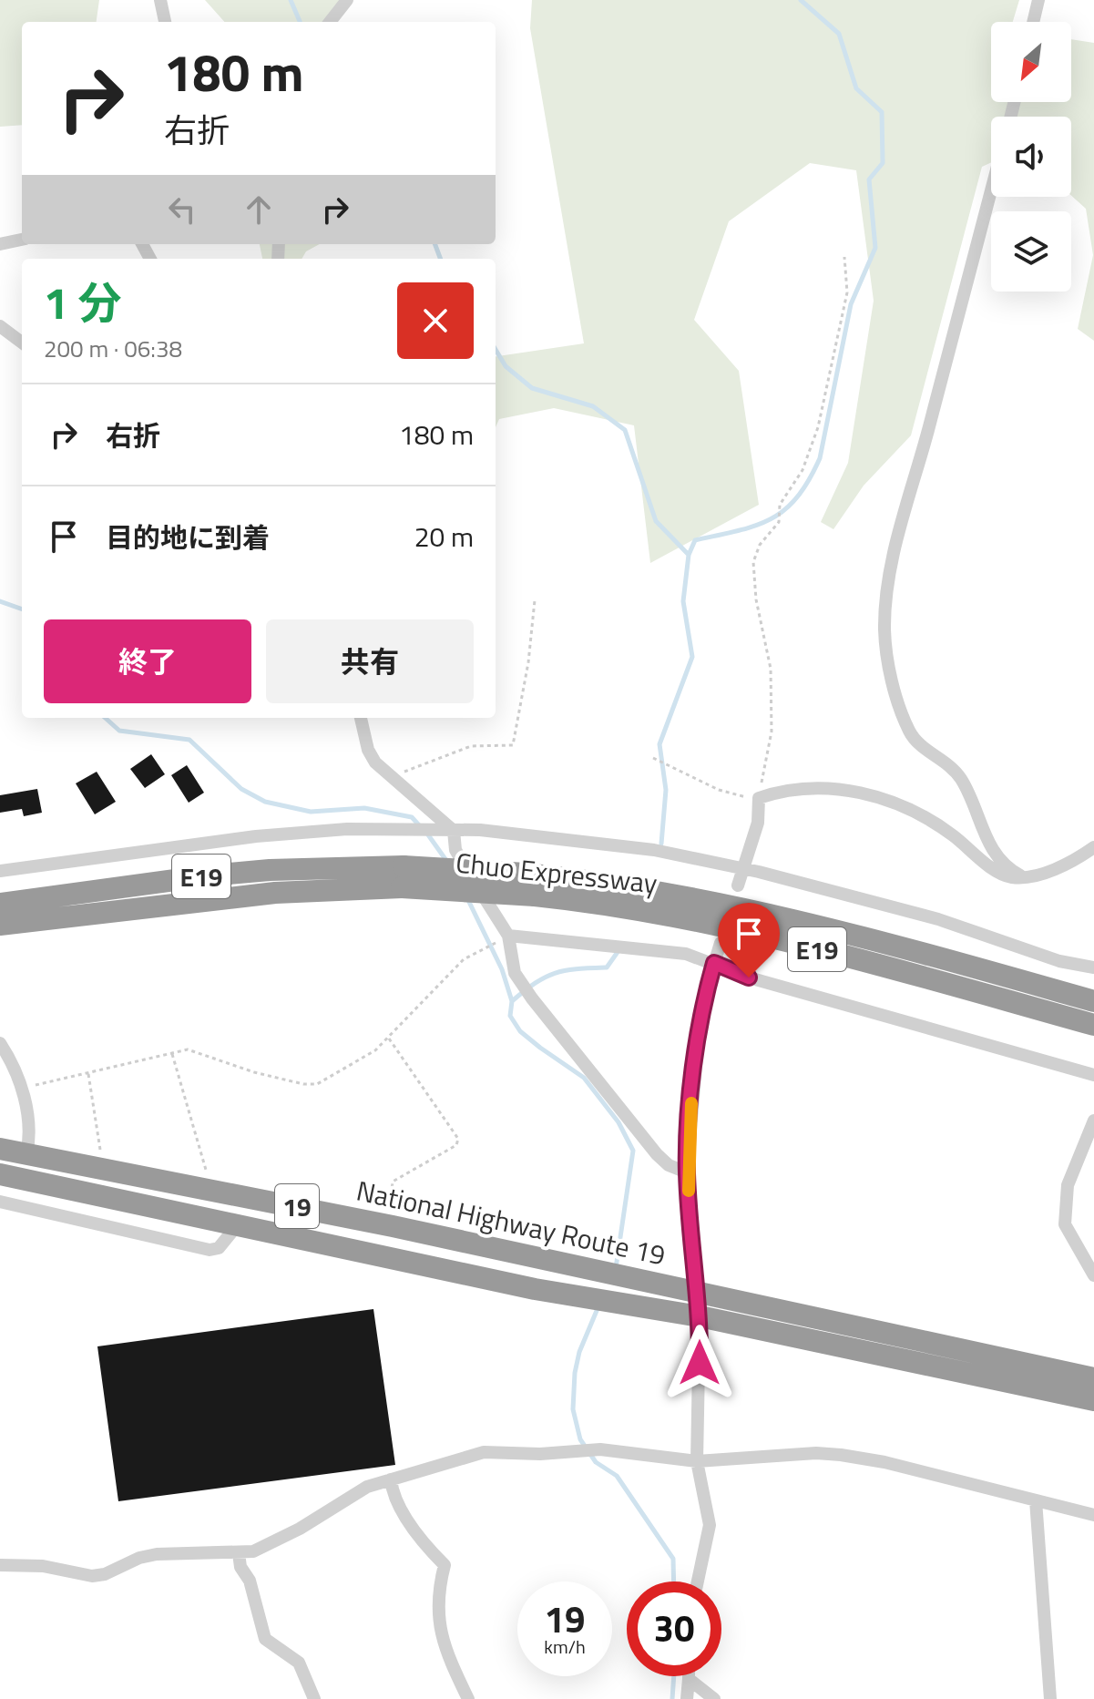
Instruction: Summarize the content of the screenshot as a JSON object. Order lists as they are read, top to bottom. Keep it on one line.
{"streets":{"highway":["Chuo Expressway","E19","19","National Highway Route 19"]},"north":"bottom left","page":{"turn":["180 m","右折"],"heading":["1 分","200 m · 06:38"],"list":[{"name":"右折","value":"180 m"},{"name":"目的地に到着","value":"20 m"}],"buttons":["終了","共有"],"speed":"19 km/h","limit":"30"}}
